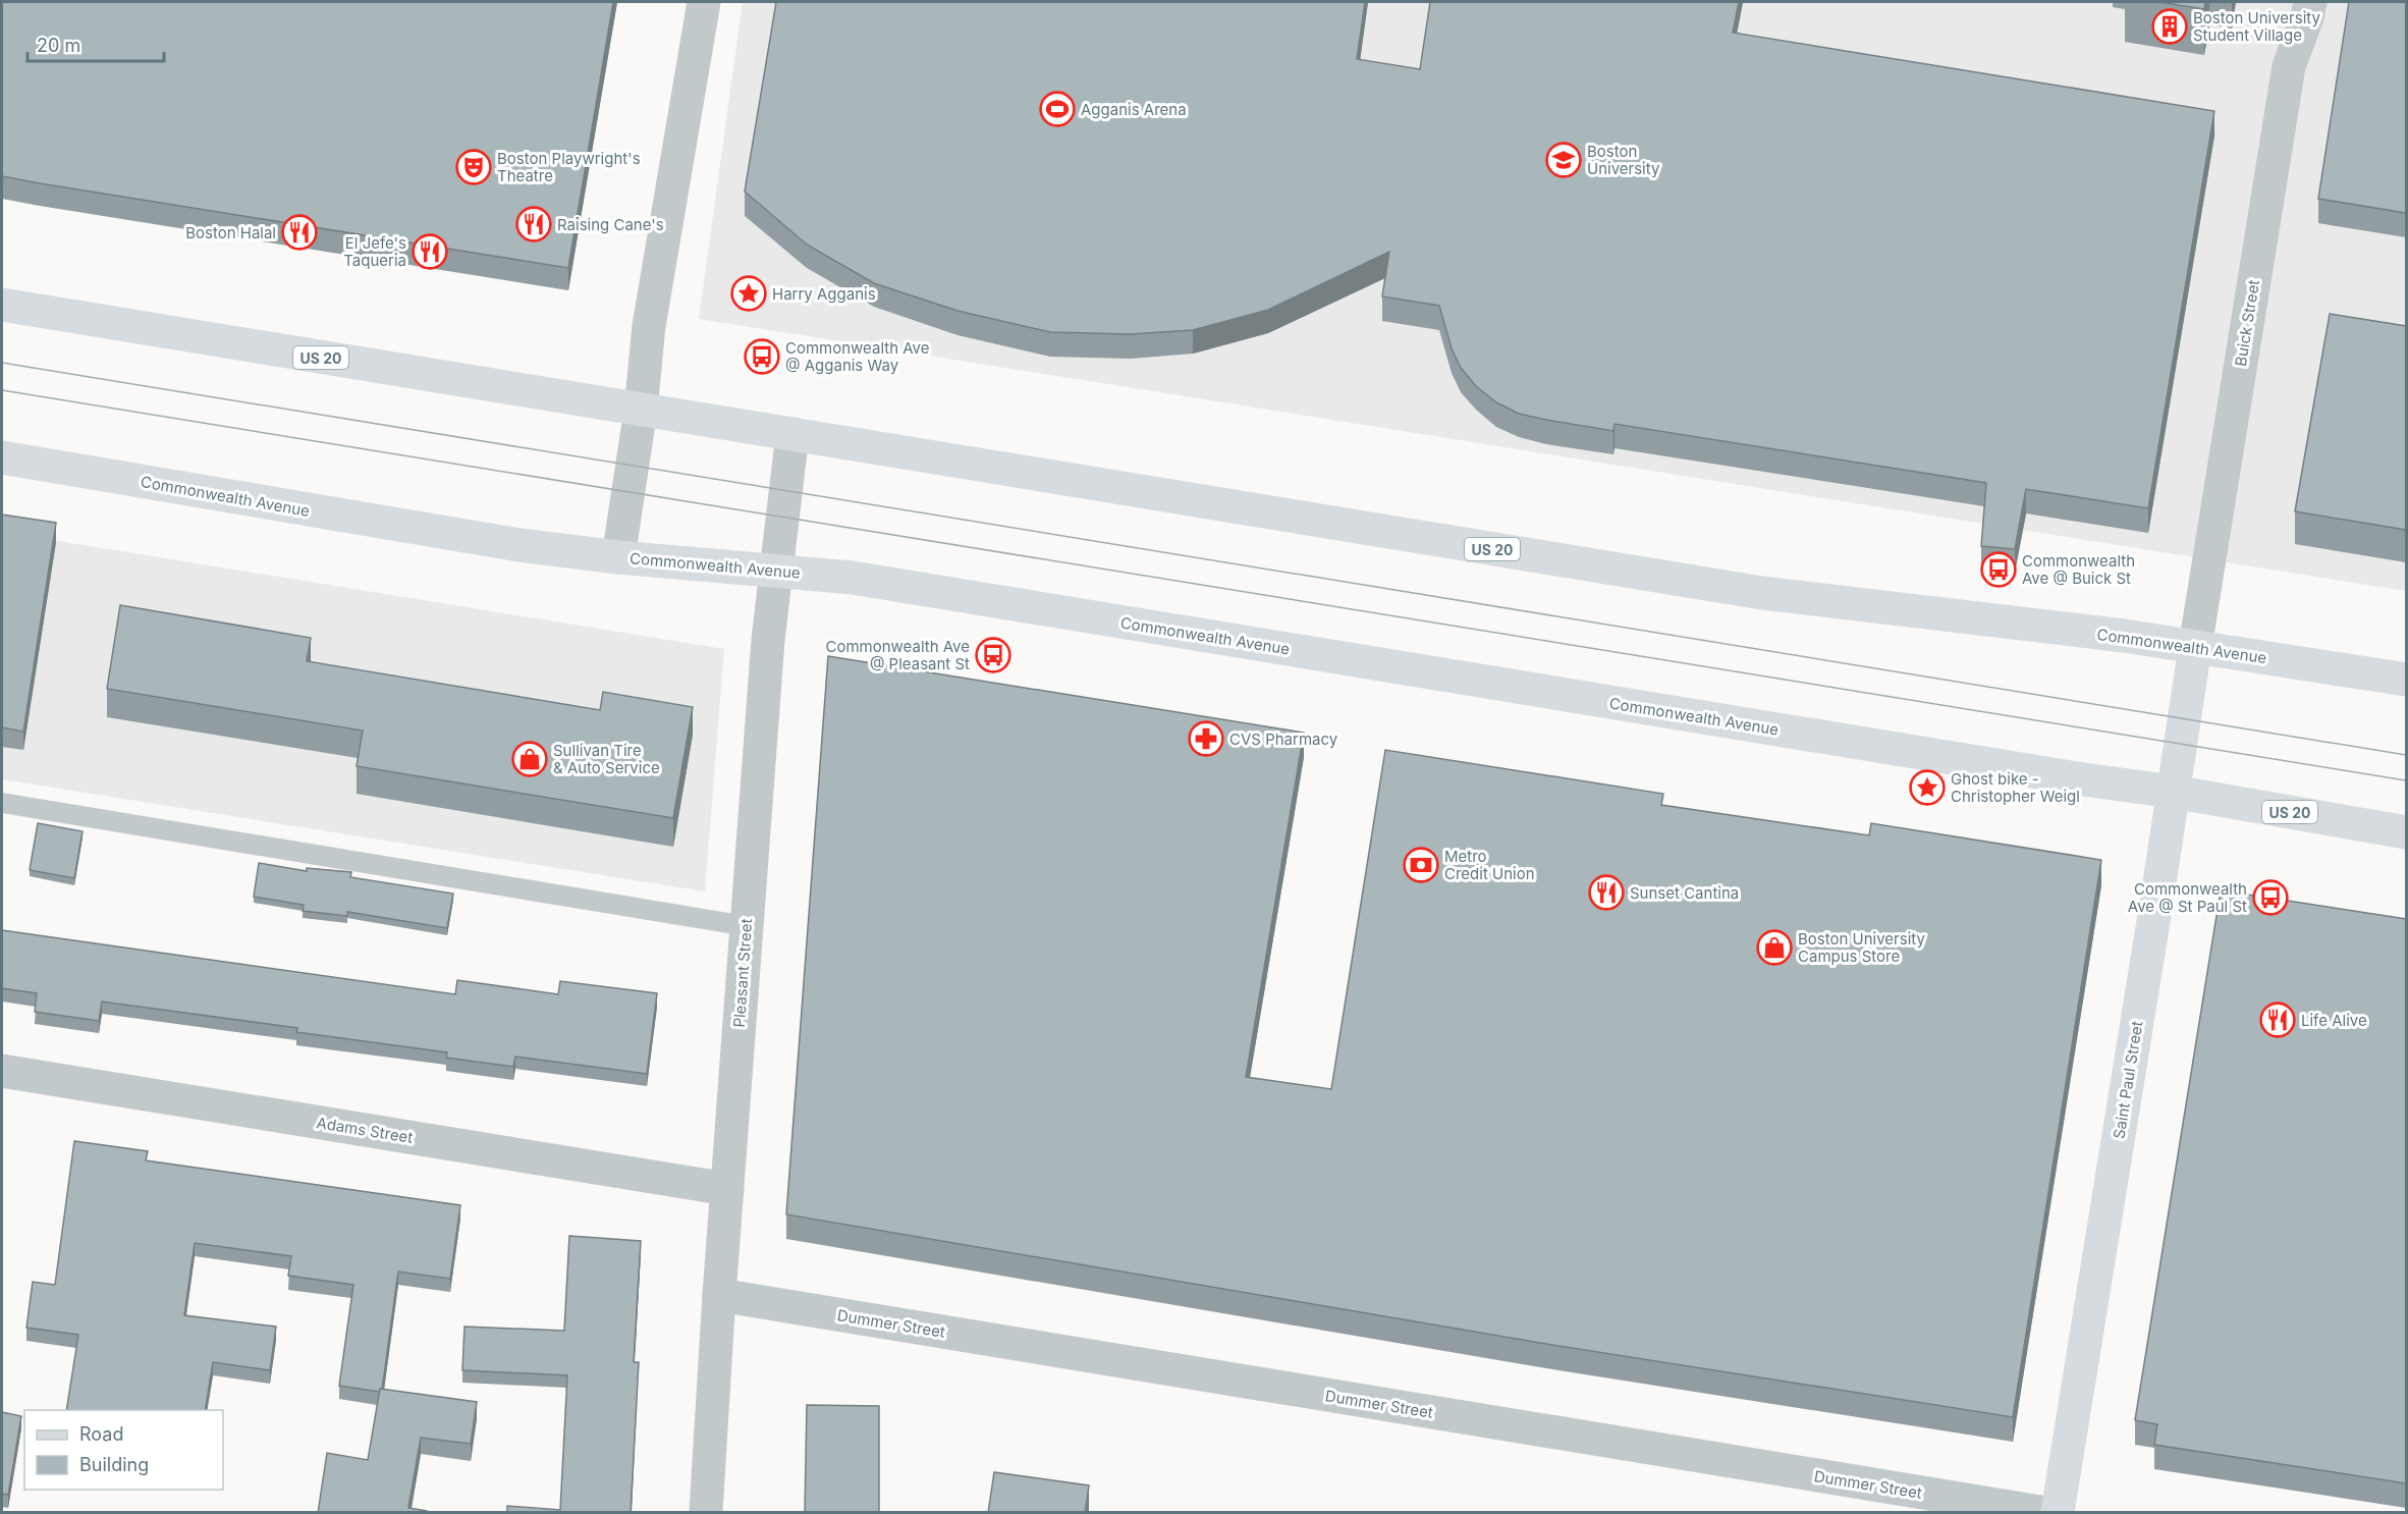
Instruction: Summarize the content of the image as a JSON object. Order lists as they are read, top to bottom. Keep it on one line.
{"streets":{"main road":["US 20","Commonwealth Avenue","Saint Paul Street"],"street":["Buick Street","Pleasant Street","Adams Street","Dummer Street"]},"crossings":[["Buick Street","Commonwealth Avenue"],["Buick Street","Saint Paul Street"],["Commonwealth Avenue","Pleasant Street"],["Commonwealth Avenue","Saint Paul Street"],["Pleasant Street","Adams Street"],["Pleasant Street","Dummer Street"]],"places":{"building":["Boston University Student Village"],"sports":["Agganis Arena"],"school or university":["Boston University"],"theatre":["Boston Playwright's Theatre"],"restaurant":["Raising Cane's","Boston Halal","El Jefe's Taqueria","Sunset Cantina","Life Alive"],"place":["Harry Agganis","Ghost bike - Christopher Weigl"],"bus stop":["Commonwealth Ave @ Agganis Way","Commonwealth Ave @ Buick St","Commonwealth Ave @ Pleasant St","Commonwealth Ave @ St Paul St"],"pharmacy":["CVS Pharmacy"],"shop":["Sullivan Tire & Auto Service","Boston University Campus Store"],"bank":["Metro Credit Union"]},"legend":["Road","Building"],"scale_bar":"20 m"}
